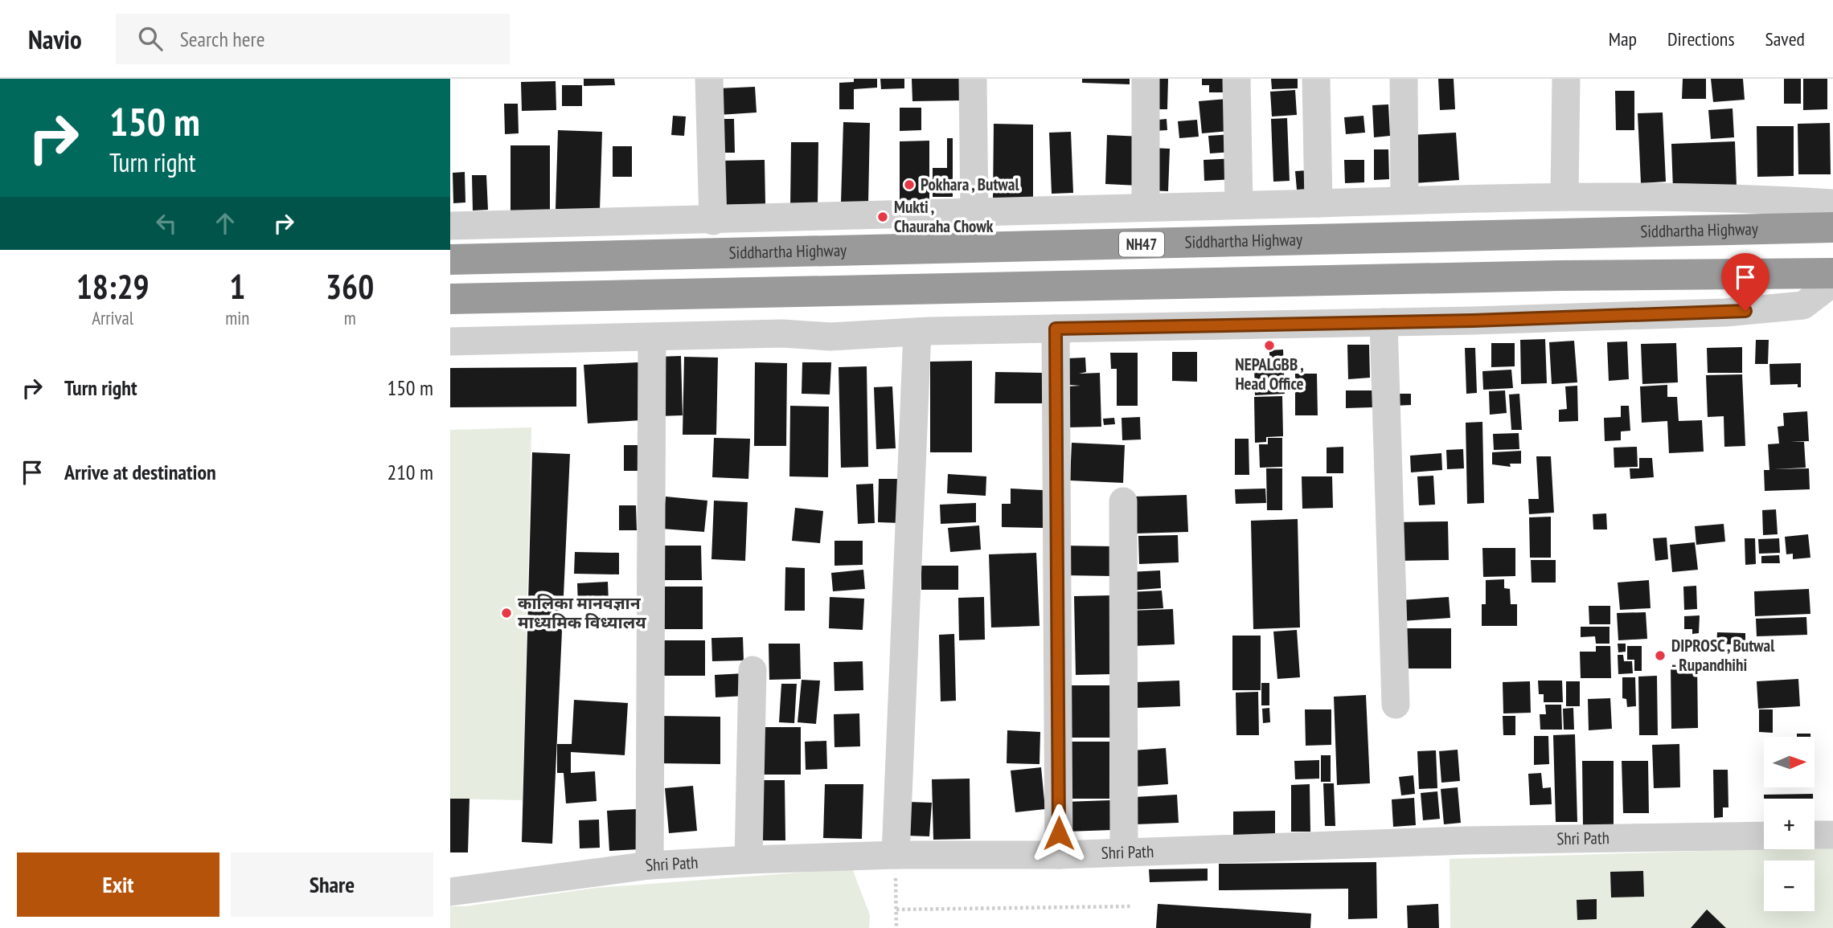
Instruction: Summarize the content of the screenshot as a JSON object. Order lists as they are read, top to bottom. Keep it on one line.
{"streets":{"highway":["Siddhartha Highway","NH47"],"street":["Shri Path"]},"places":["Pokhara , Butwal","Mukti , Chauraha Chowk","NEPALGBB , Head Office","कालिका मानवज्ञान माध्यमिक विध्यालय","DIPROSC , Butwal - Rupandhihi"],"north":"right","page":{"header":"Navio","search":"Search here","nav":["Map","Directions","Saved"],"turn":["150 m","Turn right"],"eta":["18:29","Arrival","1","min","360","m"],"list":[{"name":"Turn right","value":"150 m"},{"name":"Arrive at destination","value":"210 m"}],"map_buttons":["+","−"],"buttons":["Exit","Share"]}}
